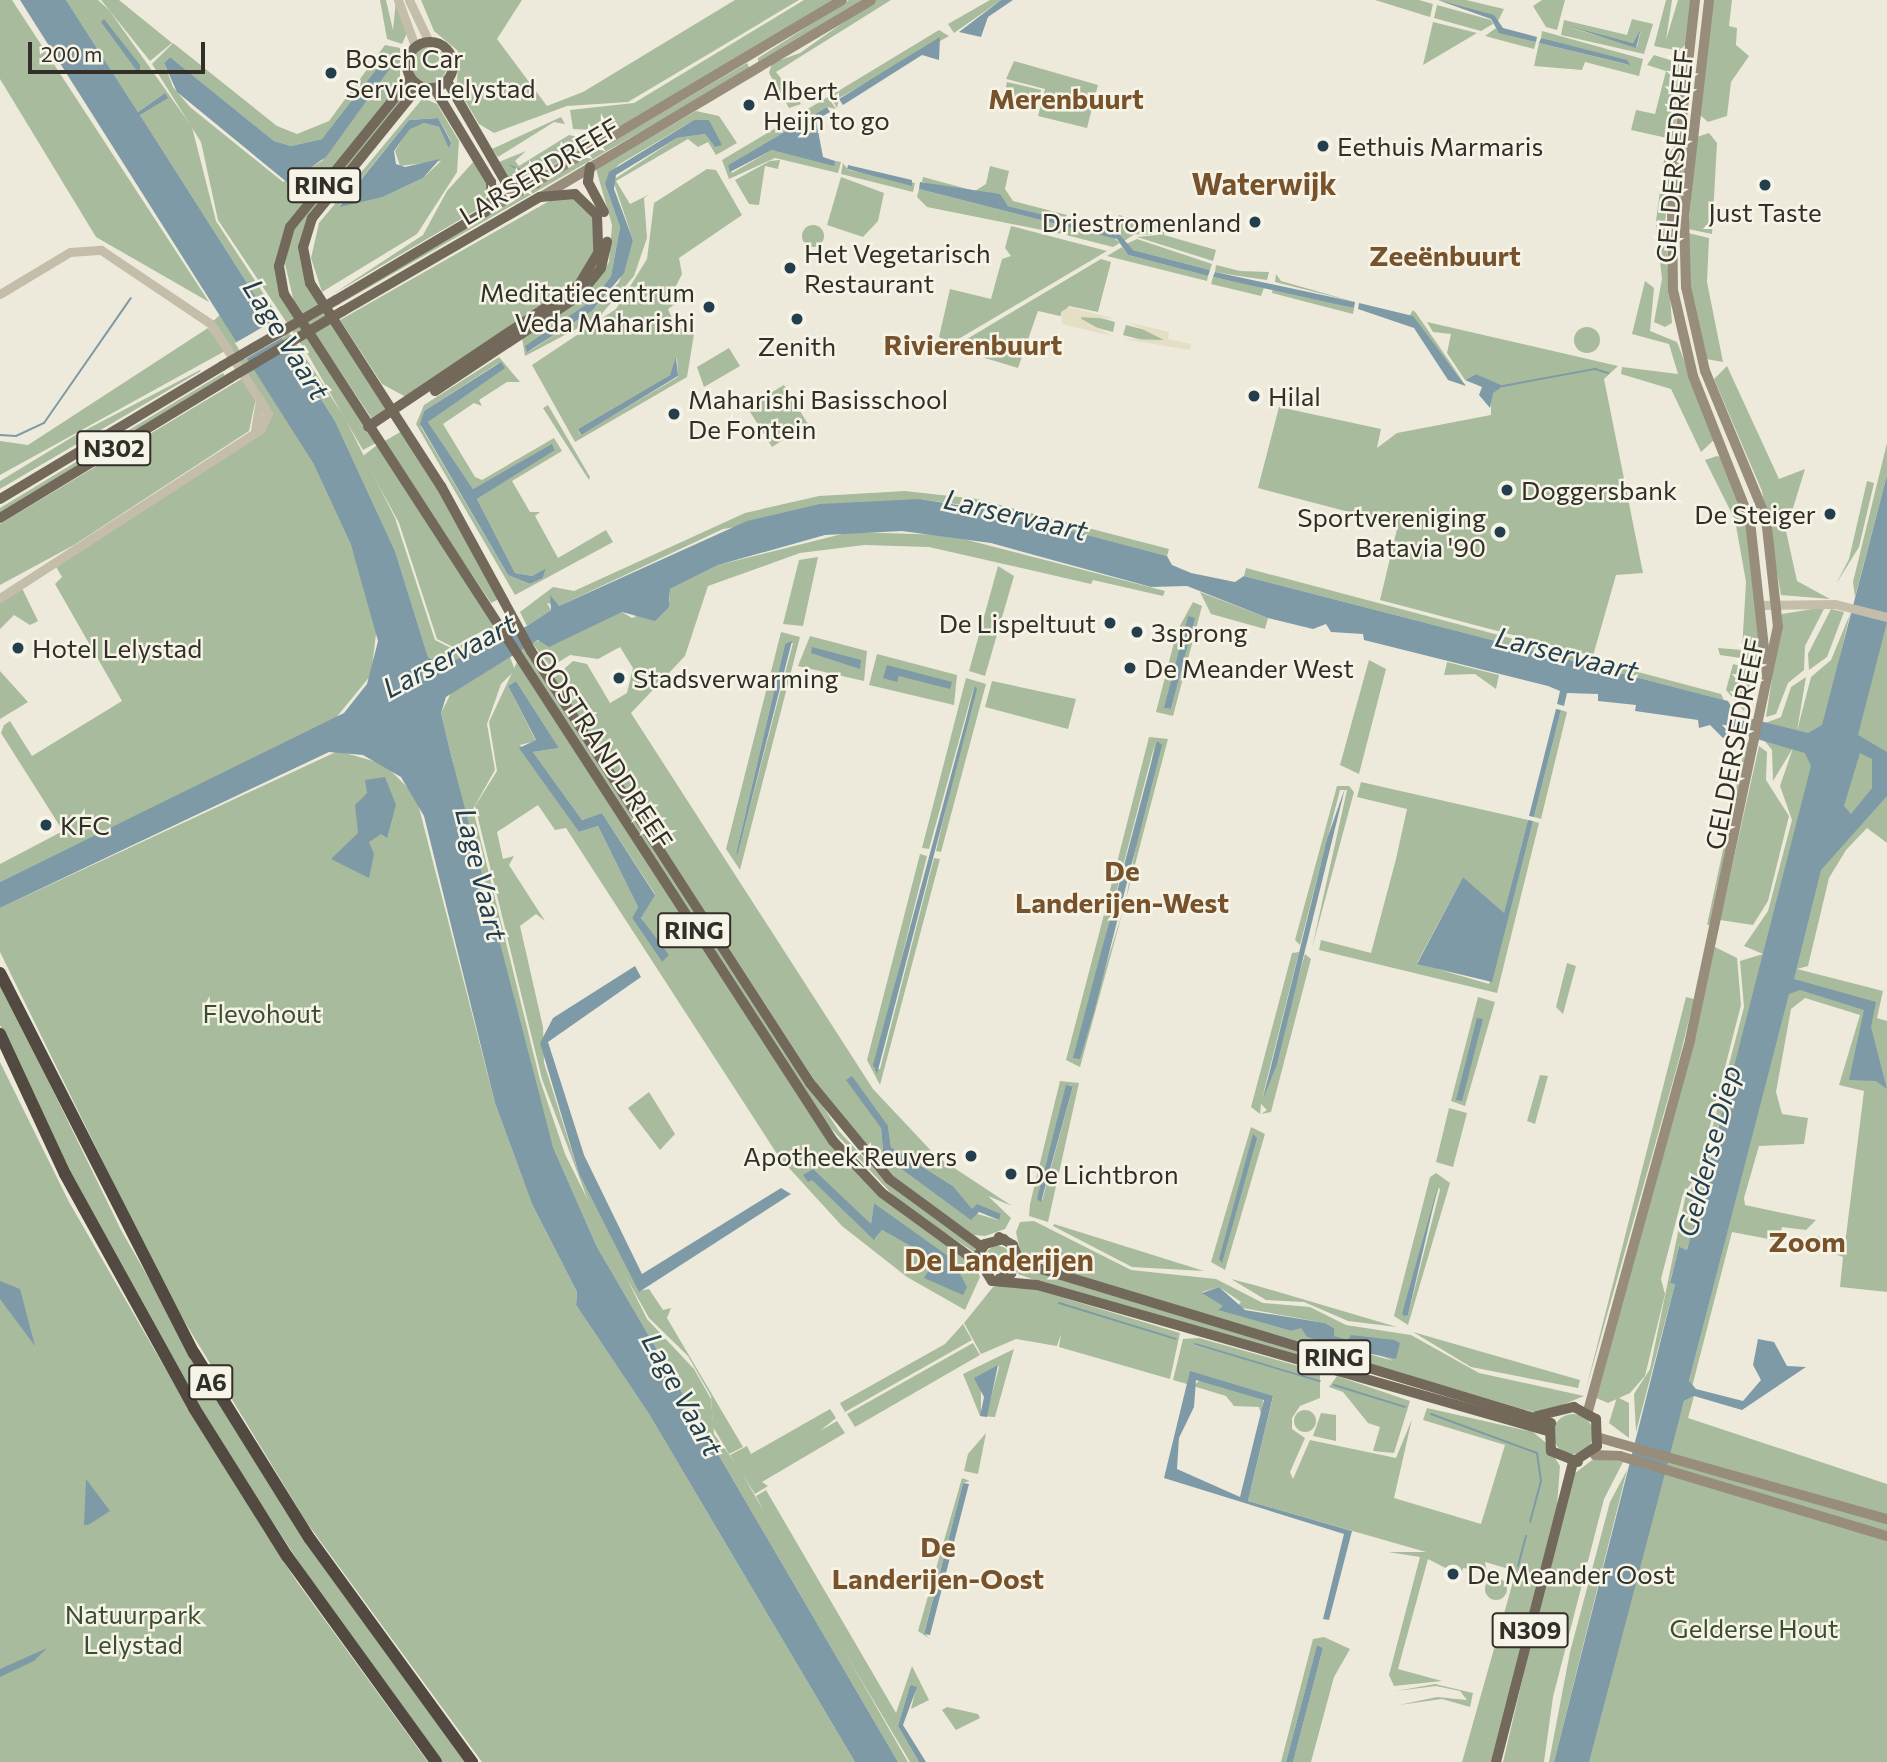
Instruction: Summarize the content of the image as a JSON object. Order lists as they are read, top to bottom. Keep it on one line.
{"streets":{"highway":["A6"],"main road":["GELDERSEDREEF","LARSERDREEF","RING","N302","OOSTRANDDREEF","N309"]},"crossings":[["GELDERSEDREEF","RING"],["LARSERDREEF","OOSTRANDDREEF"],["RING","OOSTRANDDREEF"]],"districts":["Merenbuurt","Waterwijk","Zeeënbuurt","Rivierenbuurt","De Landerijen-West","Zoom","De Landerijen","De Landerijen-Oost"],"water":["Lage Vaart","Larservaart","Gelderse Diep"],"parks":["Flevohout","Natuurpark Lelystad","Gelderse Hout"],"places":["Bosch Car Service Lelystad","Albert Heijn to go","Eethuis Marmaris","Just Taste","Driestromenland","Het Vegetarisch Restaurant","Meditatiecentrum Veda Maharishi","Zenith","Hilal","Maharishi Basisschool De Fontein","Doggersbank","De Steiger","Sportvereniging Batavia '90","De Lispeltuut","3sprong","Hotel Lelystad","De Meander West","Stadsverwarming","KFC","Apotheek Reuvers","De Lichtbron","De Meander Oost"],"scale_bar":"200 m"}
